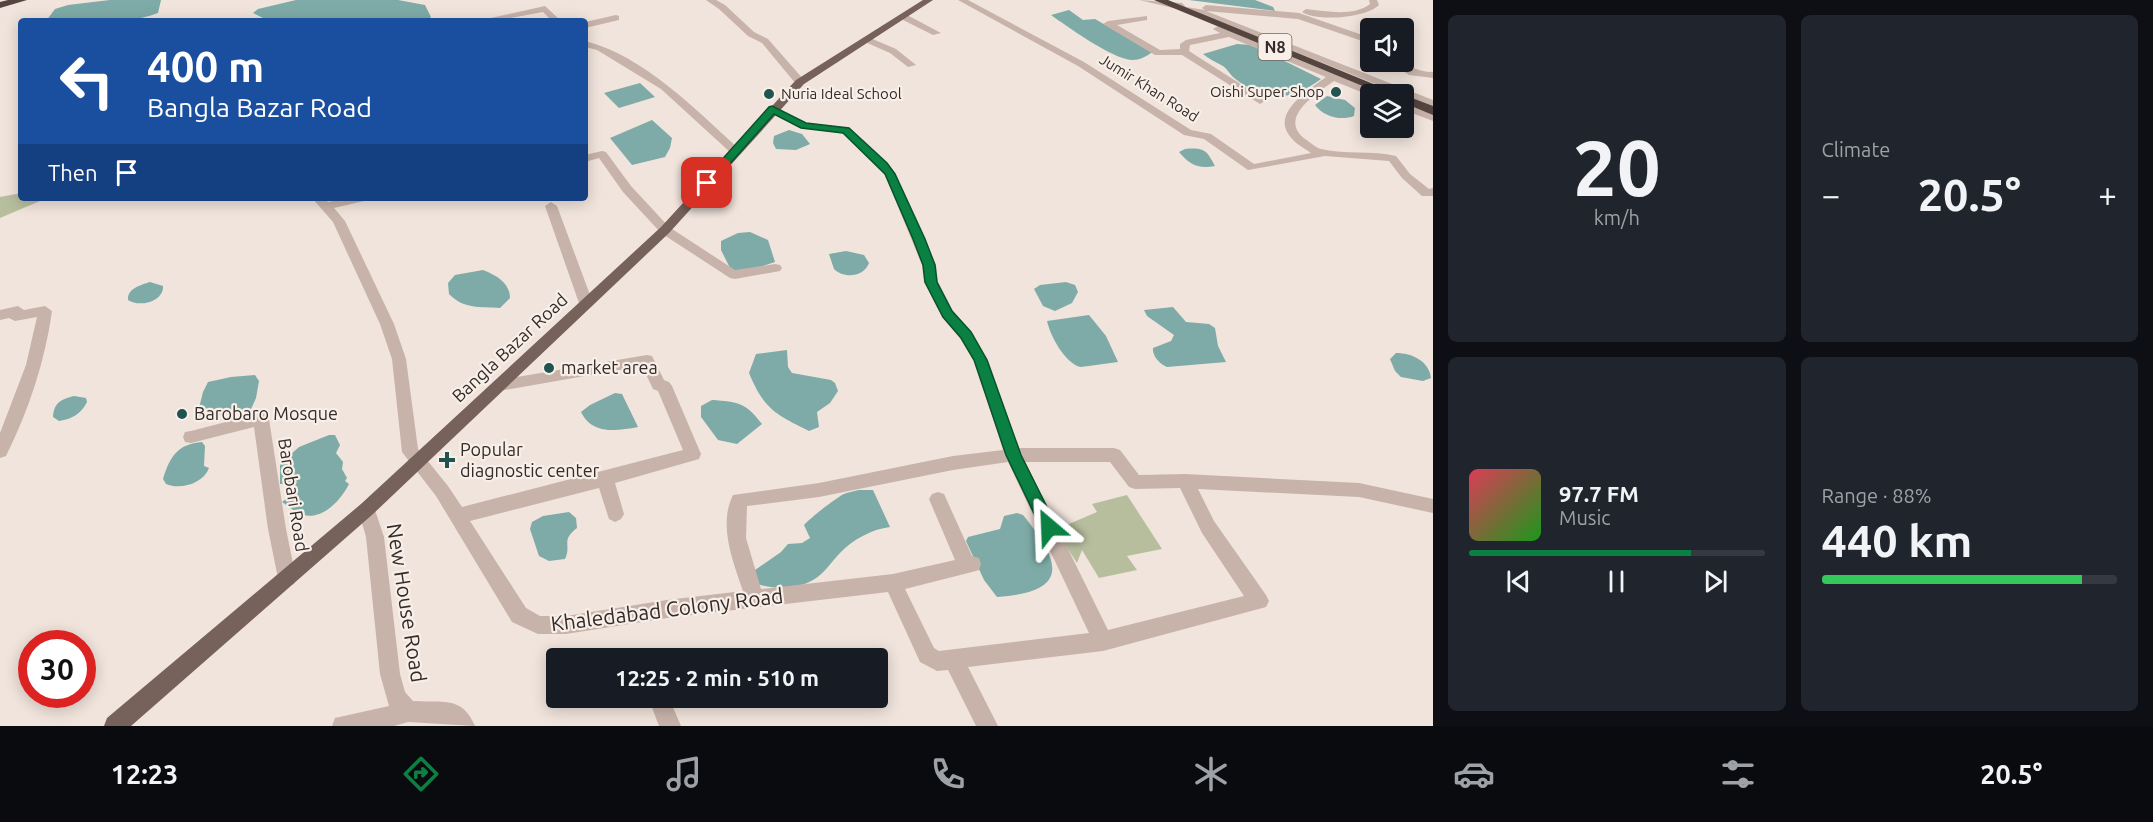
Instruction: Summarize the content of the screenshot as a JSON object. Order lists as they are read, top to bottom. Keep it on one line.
{"streets":{"highway":["N8"],"main road":["Bangla Bazar Road"],"street":["Jumir Khan Road","Barobari Road","New House Road","Khaledabad Colony Road"]},"crossings":[["Bangla Bazar Road","Barobari Road"],["Bangla Bazar Road","New House Road"],["Bangla Bazar Road","Khaledabad Colony Road"]],"places":{"other":["Oishi Super Shop","Nuria Ideal School","market area","Barobaro Mosque"],"health":["Popular diagnostic center"]},"page":{"tile":[["20","km/h"],"Climate",["Range · 88%","440 km"]],"turn":["400 m","Bangla Bazar Road"],"then":"Then","heat":["−","20.5°","+"],"song":["97.7 FM","Music"],"limit":"30","trip":"12:25 · 2 min · 510 m","tabs":["12:23","20.5°"]}}
